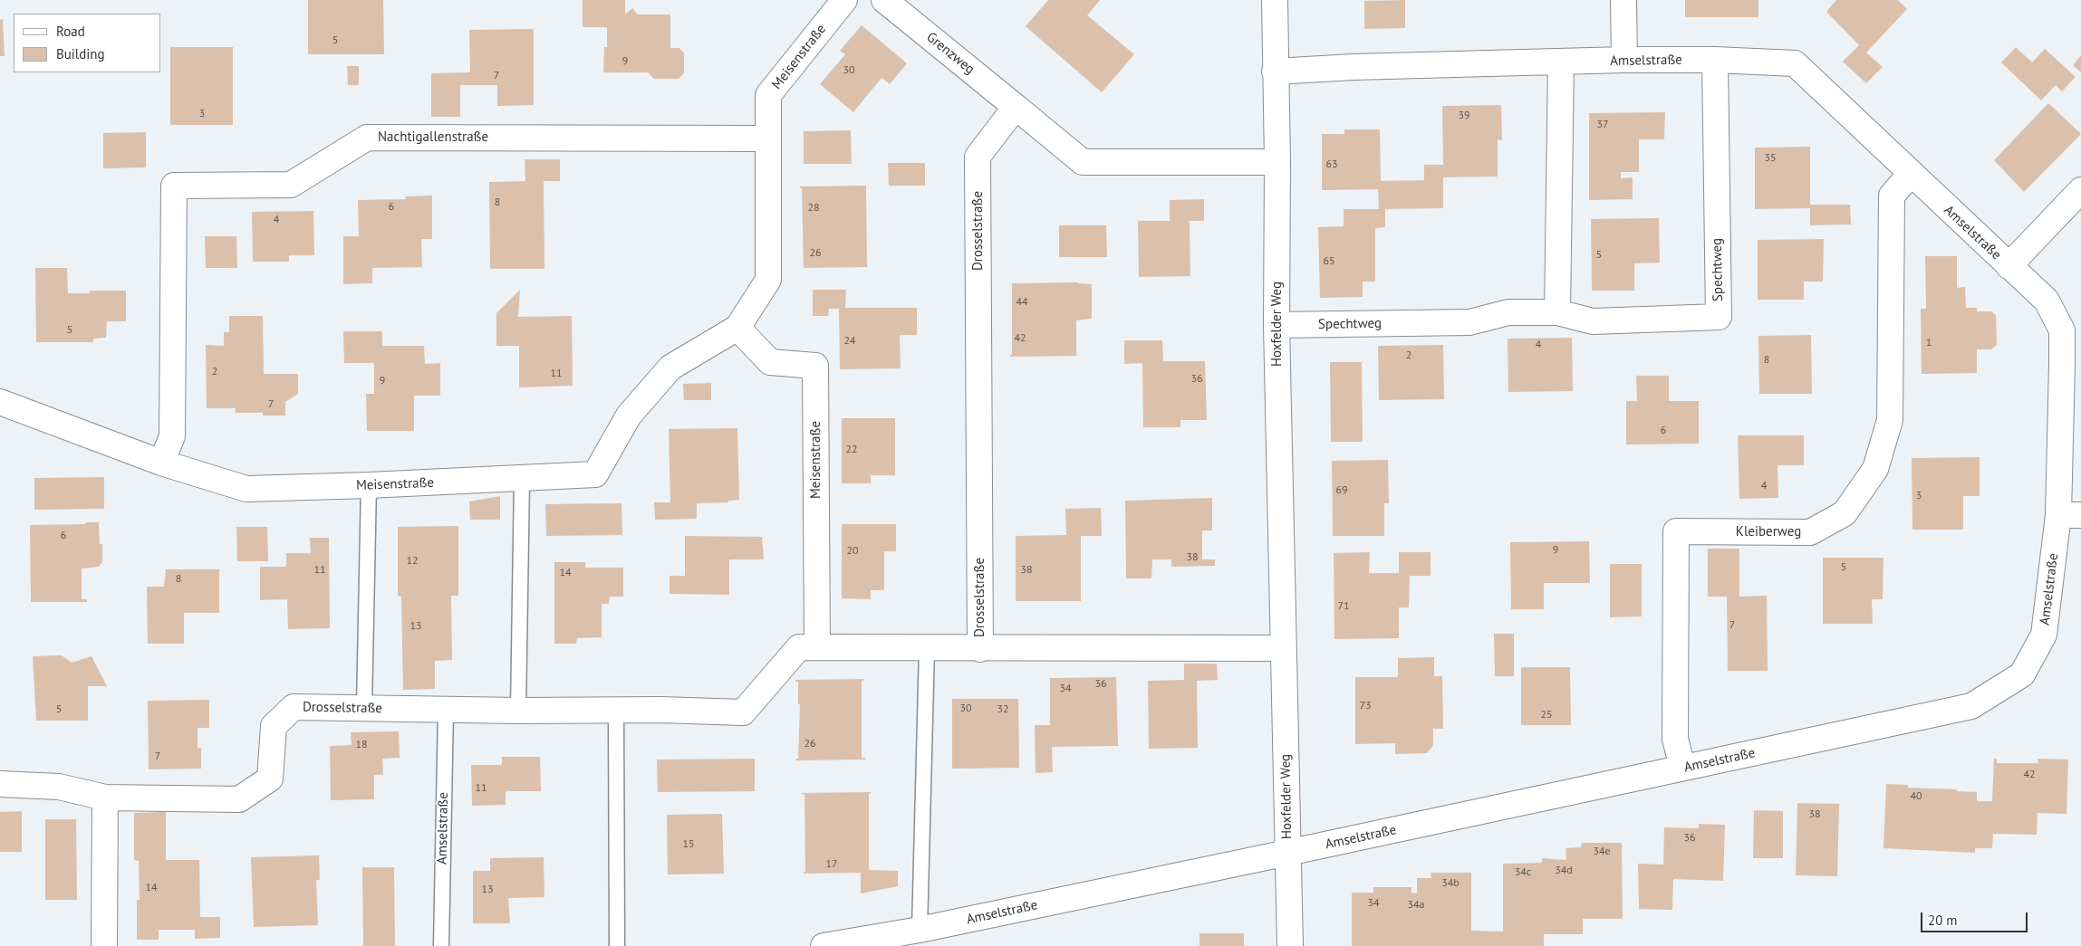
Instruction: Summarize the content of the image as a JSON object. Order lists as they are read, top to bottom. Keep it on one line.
{"streets":{"street":["Grenzweg","Meisenstraße","Amselstraße","Nachtigallenstraße","Drosselstraße","Spechtweg","Hoxfelder Weg","Kleiberweg"]},"crossings":[["Grenzweg","Drosselstraße"],["Meisenstraße","Nachtigallenstraße"],["Meisenstraße","Drosselstraße"],["Amselstraße","Drosselstraße"],["Amselstraße","Spechtweg"],["Amselstraße","Hoxfelder Weg"],["Amselstraße","Kleiberweg"],["Drosselstraße","Hoxfelder Weg"],["Spechtweg","Hoxfelder Weg"]],"house_numbers":["5","9","30","7","3","39","37","35","63","8","6","28","4","26","5","65","44","5","42","24","1","4","2","8","2","11","36","9","7","6","22","4","69","3","6","9","20","38","12","5","11","38","14","8","71","7","13","36","34","73","30","5","32","25","26","18","7","42","11","40","38","36","15","34e","17","34d","34c","34b","14","13","34","34a"],"legend":["Road","Building"],"scale_bar":"20 m"}
